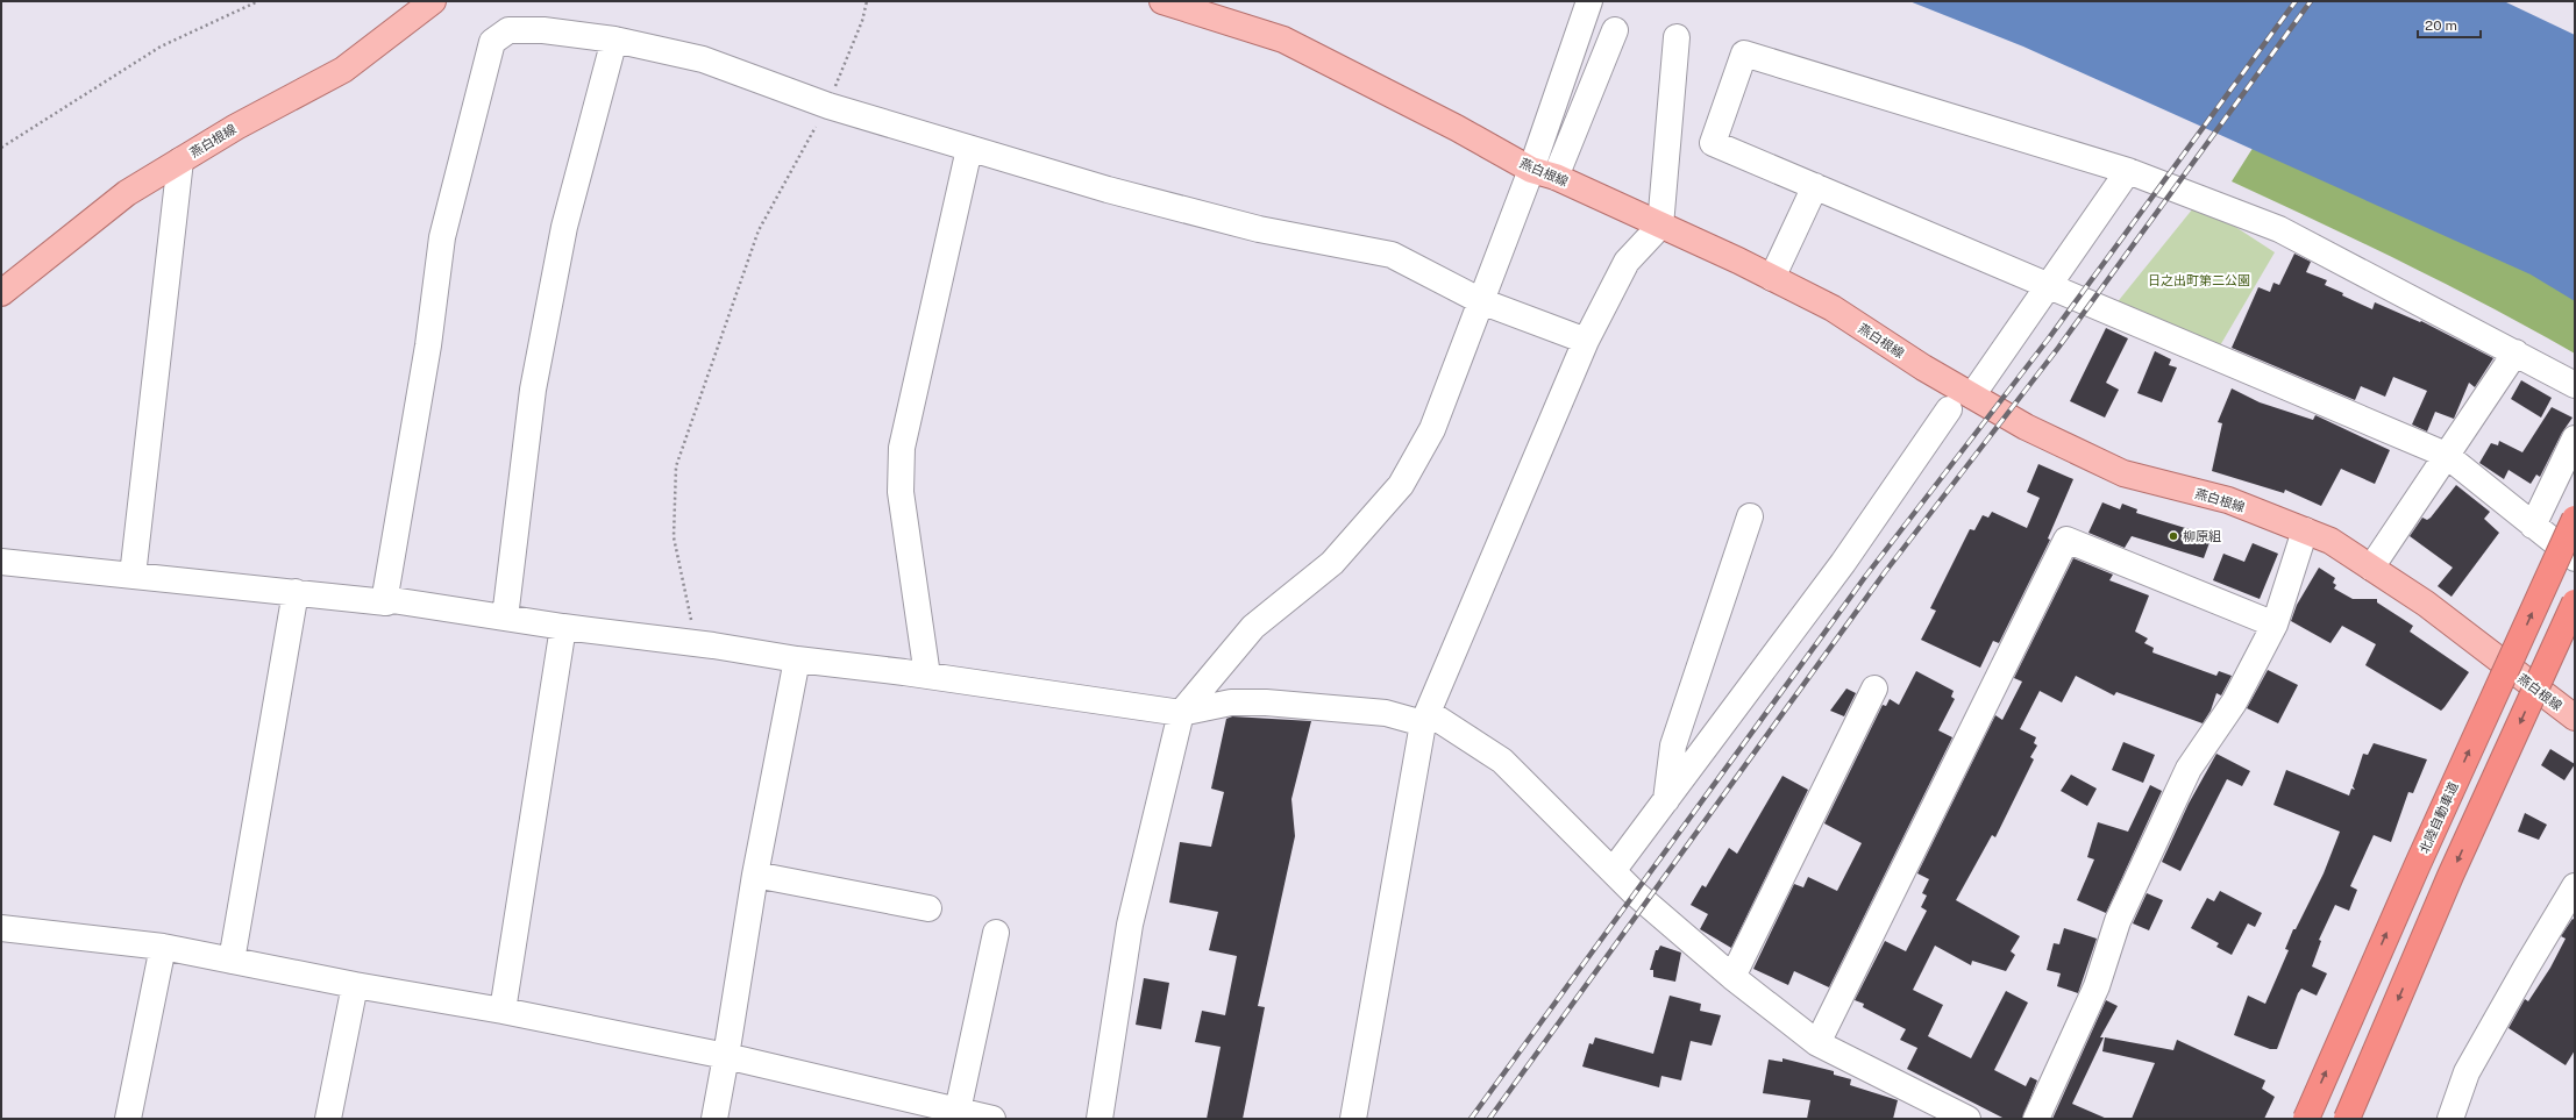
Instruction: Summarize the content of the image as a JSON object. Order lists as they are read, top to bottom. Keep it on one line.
{"streets":{"highway":["北陸自動車道"],"main road":["燕白根線"]},"parks":["日之出町第二公園"],"places":["柳原組"],"scale_bar":"20 m"}
